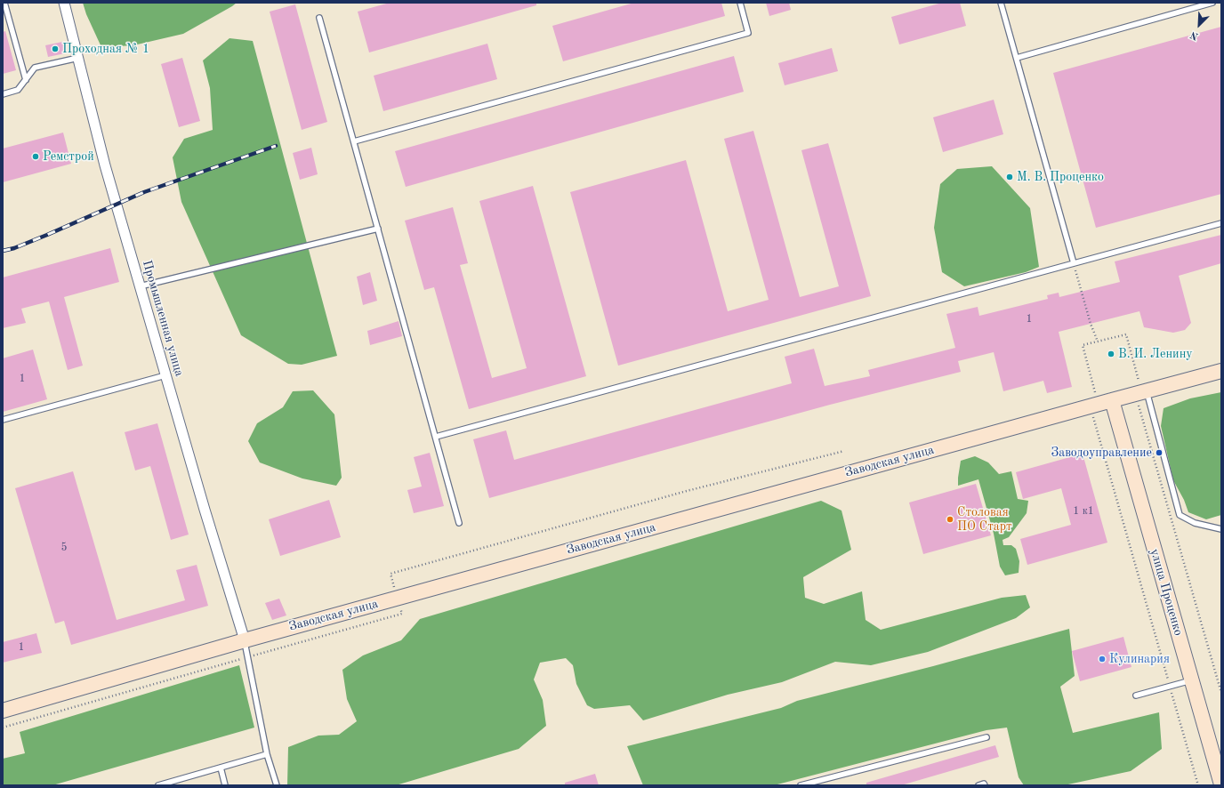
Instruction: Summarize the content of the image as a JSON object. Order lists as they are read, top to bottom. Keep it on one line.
{"streets":{"main road":["Заводская улица","улица Проценко"],"street":["Промышленная улица"]},"crossings":[["Промышленная улица","Заводская улица"],["Заводская улица","улица Проценко"]],"places":["Проходная № 1","Ремстрой","М. В. Проценко","В. И. Ленину","Заводоуправление","Столовая ПО Старт","Кулинария"],"house_numbers":["1","1","1 к1","5","1"],"north":"bottom left"}
